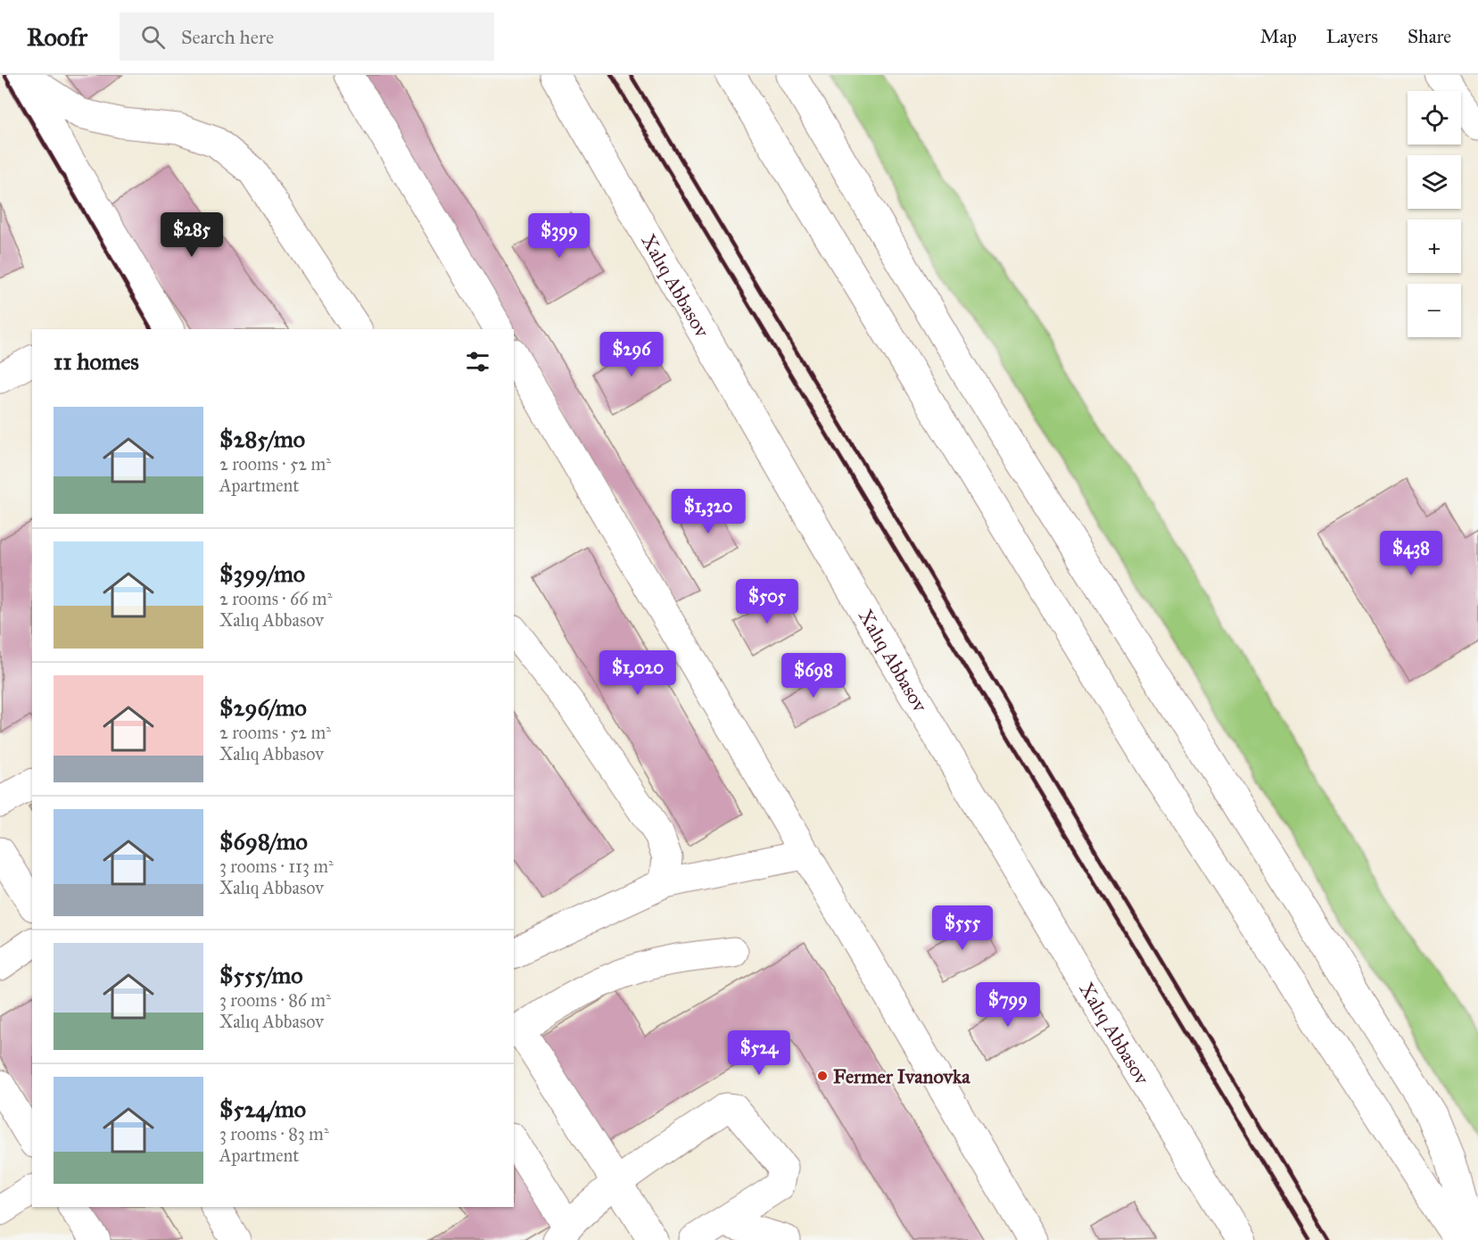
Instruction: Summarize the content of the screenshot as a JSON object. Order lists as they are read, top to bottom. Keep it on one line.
{"streets":{"street":["Xalıq Abbasov"]},"places":["Fermer Ivanovka"],"page":{"header":"Roofr","search":"Search here","nav":["Map","Layers","Share"],"map_buttons":["+","−"],"price":["$285","$399","$296","$1,320","$438","$505","$1,020","$698","$555","$799","$524"],"heading":"11 homes","list":[{"name":"$285/mo","note":"2 rooms · 52 m² · Apartment"},{"name":"$399/mo","note":"2 rooms · 66 m² · Xalıq Abbasov"},{"name":"$296/mo","note":"2 rooms · 52 m² · Xalıq Abbasov"},{"name":"$698/mo","note":"3 rooms · 113 m² · Xalıq Abbasov"},{"name":"$555/mo","note":"3 rooms · 86 m² · Xalıq Abbasov"},{"name":"$524/mo","note":"3 rooms · 83 m² · Apartment"}]}}
